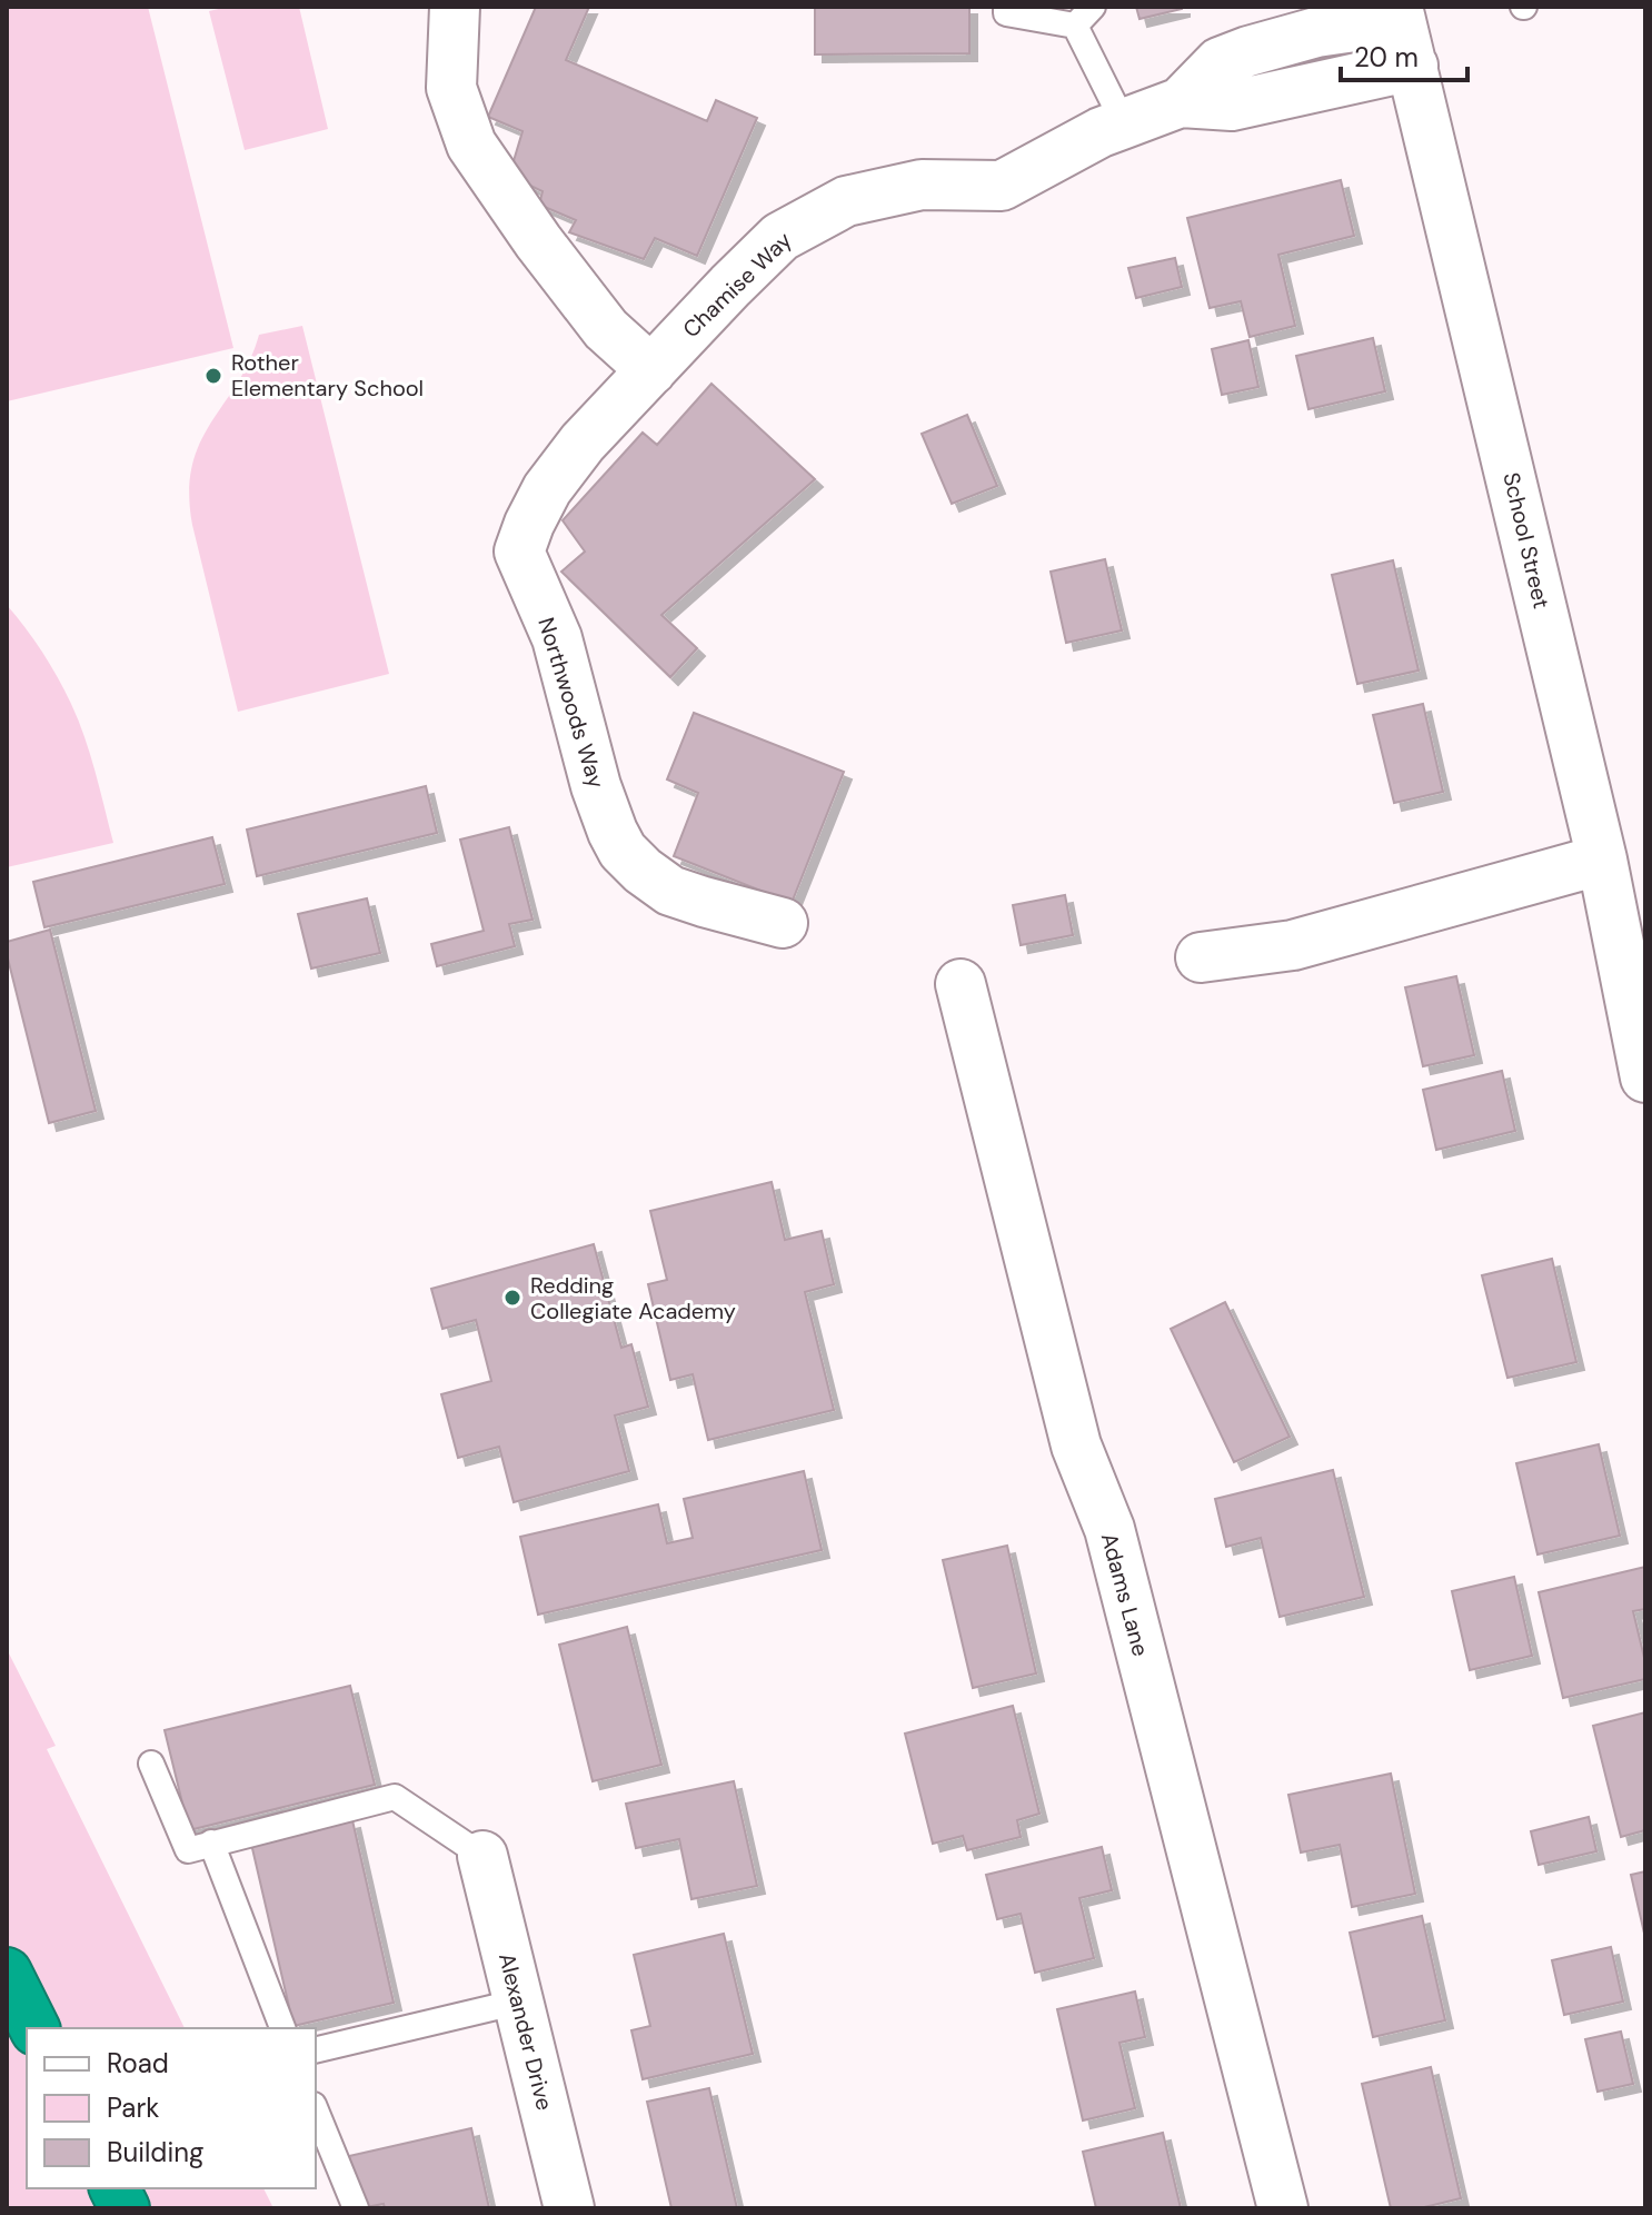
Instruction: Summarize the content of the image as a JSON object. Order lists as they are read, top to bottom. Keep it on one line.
{"streets":{"street":["Chamise Way","School Street","Northwoods Way","Adams Lane","Alexander Drive"]},"crossings":[["Chamise Way","School Street"],["Chamise Way","Northwoods Way"]],"places":["Rother Elementary School","Redding Collegiate Academy"],"legend":["Road","Park","Building"],"scale_bar":"20 m"}
